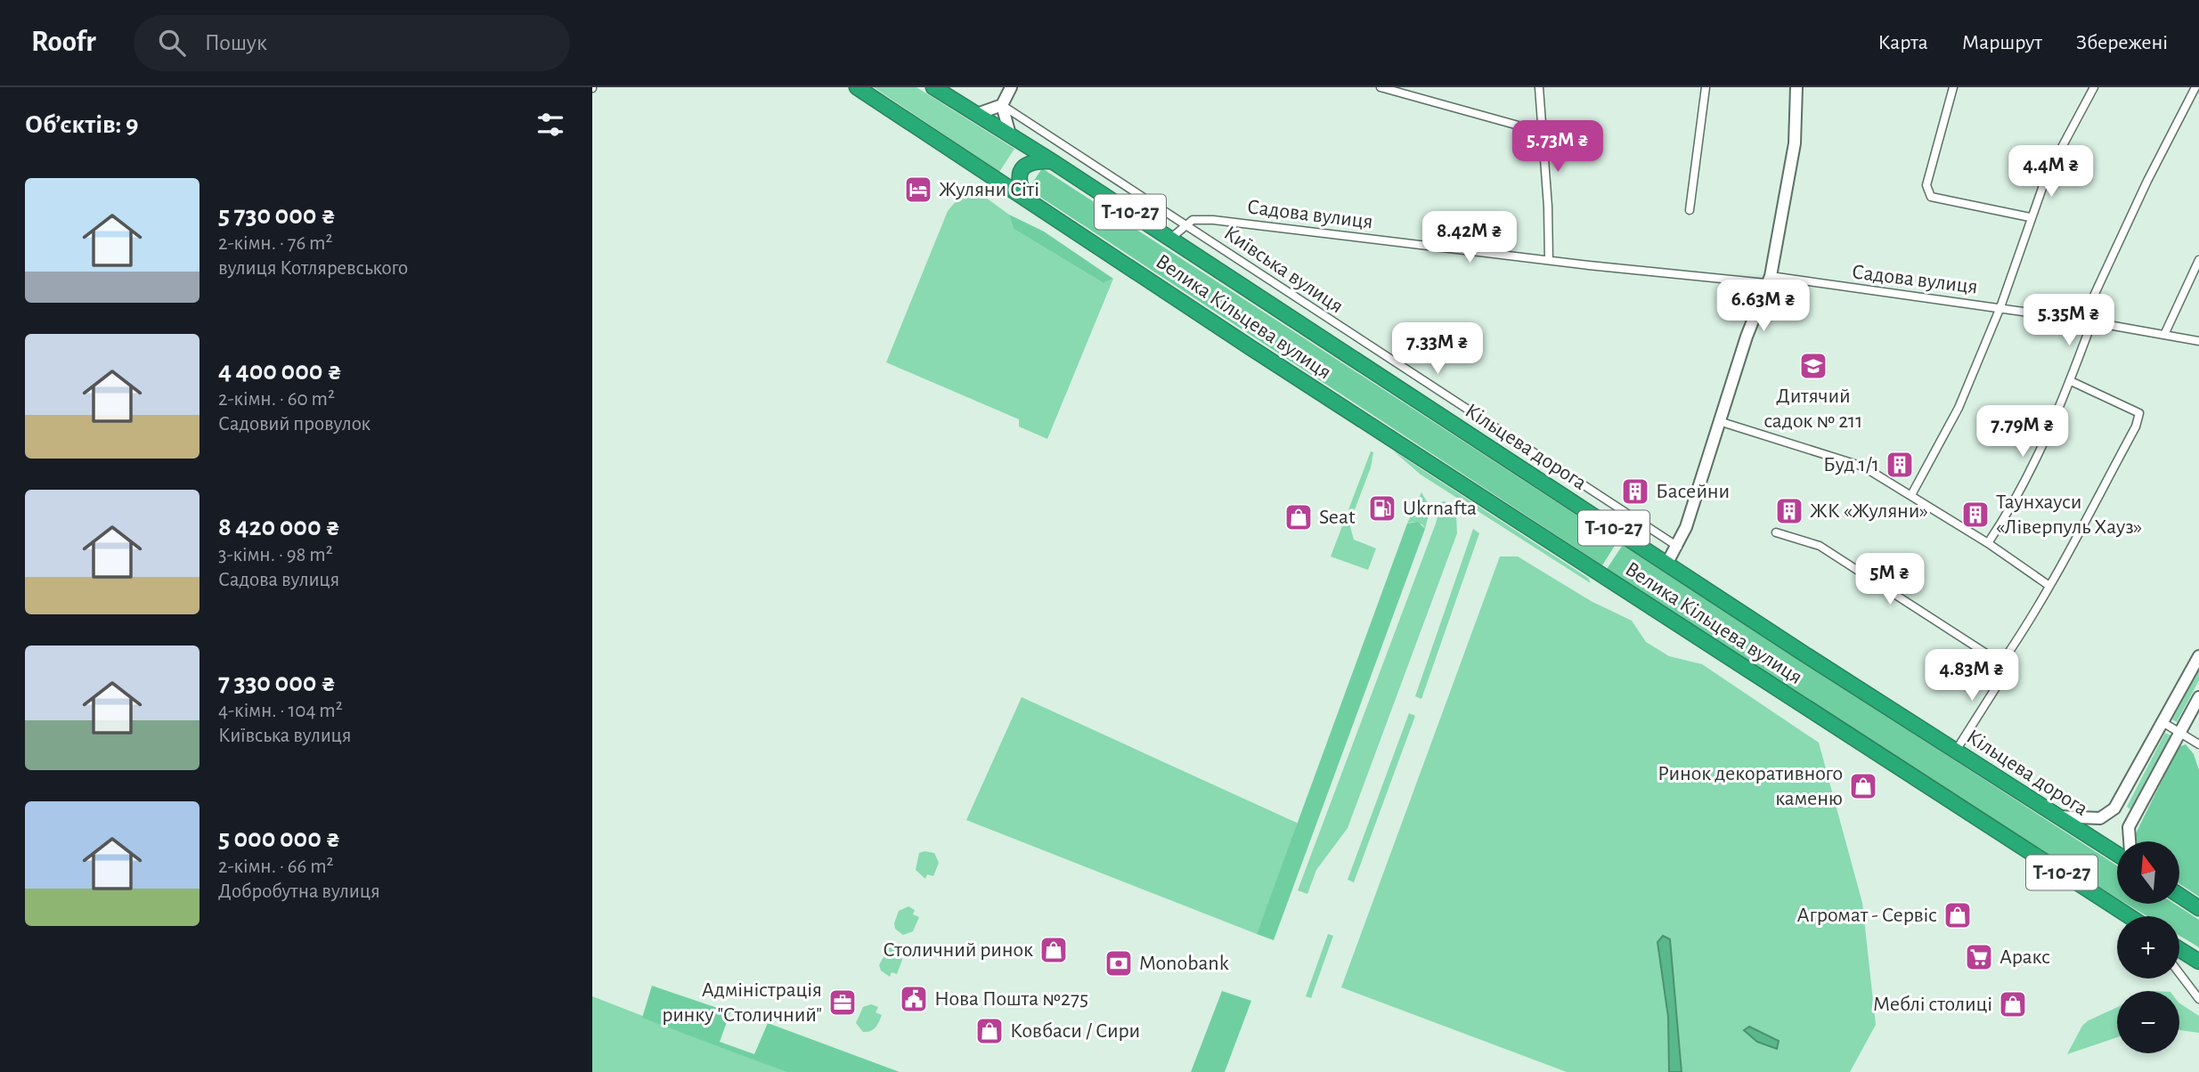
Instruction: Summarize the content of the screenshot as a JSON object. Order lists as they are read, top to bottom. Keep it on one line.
{"streets":{"highway":["Т-10-27","Велика Кільцева вулиця","Кільцева дорога"],"street":["Садова вулиця","Київська вулиця"]},"crossings":[["Садова вулиця","Київська вулиця"]],"places":{"hotel":["Жуляни Сіті"],"school or university":["Дитячий садок № 211"],"building":["Буд 1/1","Басейни","ЖК «Жуляни»","Таунхауси «Ліверпуль Хауз»"],"fuel station":["Ukrnafta"],"shop":["Seat","Ринок декоративного каменю","Агромат - Сервіс","Столичний ринок","Меблі столиці","Ковбаси / Сири"],"supermarket":["Аракс"],"bank":["Monobank"],"public building":["Нова Пошта №275"],"office":["Адміністрація ринку \"Столичний\""]},"north":"top","page":{"header":"Roofr","search":"Пошук","nav":["Карта","Маршрут","Збережені"],"heading":"Об’єктів: 9","price":["5.73M ₴","4.4M ₴","8.42M ₴","6.63M ₴","5.35M ₴","7.33M ₴","7.79M ₴","5M ₴","4.83M ₴"],"list":[{"name":"5 730 000 ₴","note":"2-кімн. · 76 m² · вулиця Котляревського"},{"name":"4 400 000 ₴","note":"2-кімн. · 60 m² · Садовий провулок"},{"name":"8 420 000 ₴","note":"3-кімн. · 98 m² · Садова вулиця"},{"name":"7 330 000 ₴","note":"4-кімн. · 104 m² · Київська вулиця"},{"name":"5 000 000 ₴","note":"2-кімн. · 66 m² · Добробутна вулиця"}],"map_buttons":["+","−"]}}
